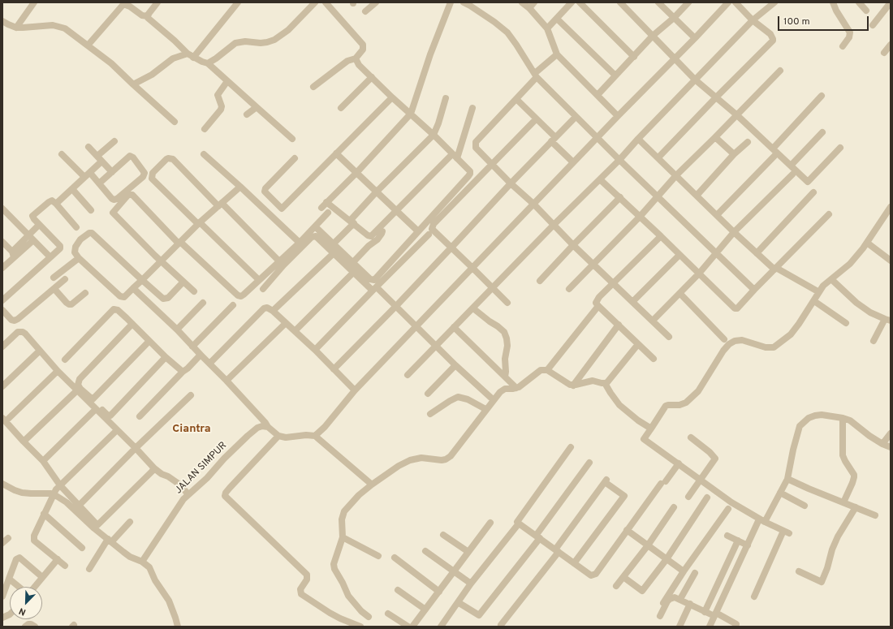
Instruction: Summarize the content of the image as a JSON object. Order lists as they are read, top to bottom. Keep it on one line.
{"streets":{"street":["JALAN SIMPUR"]},"districts":["Ciantra"],"scale_bar":"100 m","north":"bottom left"}
